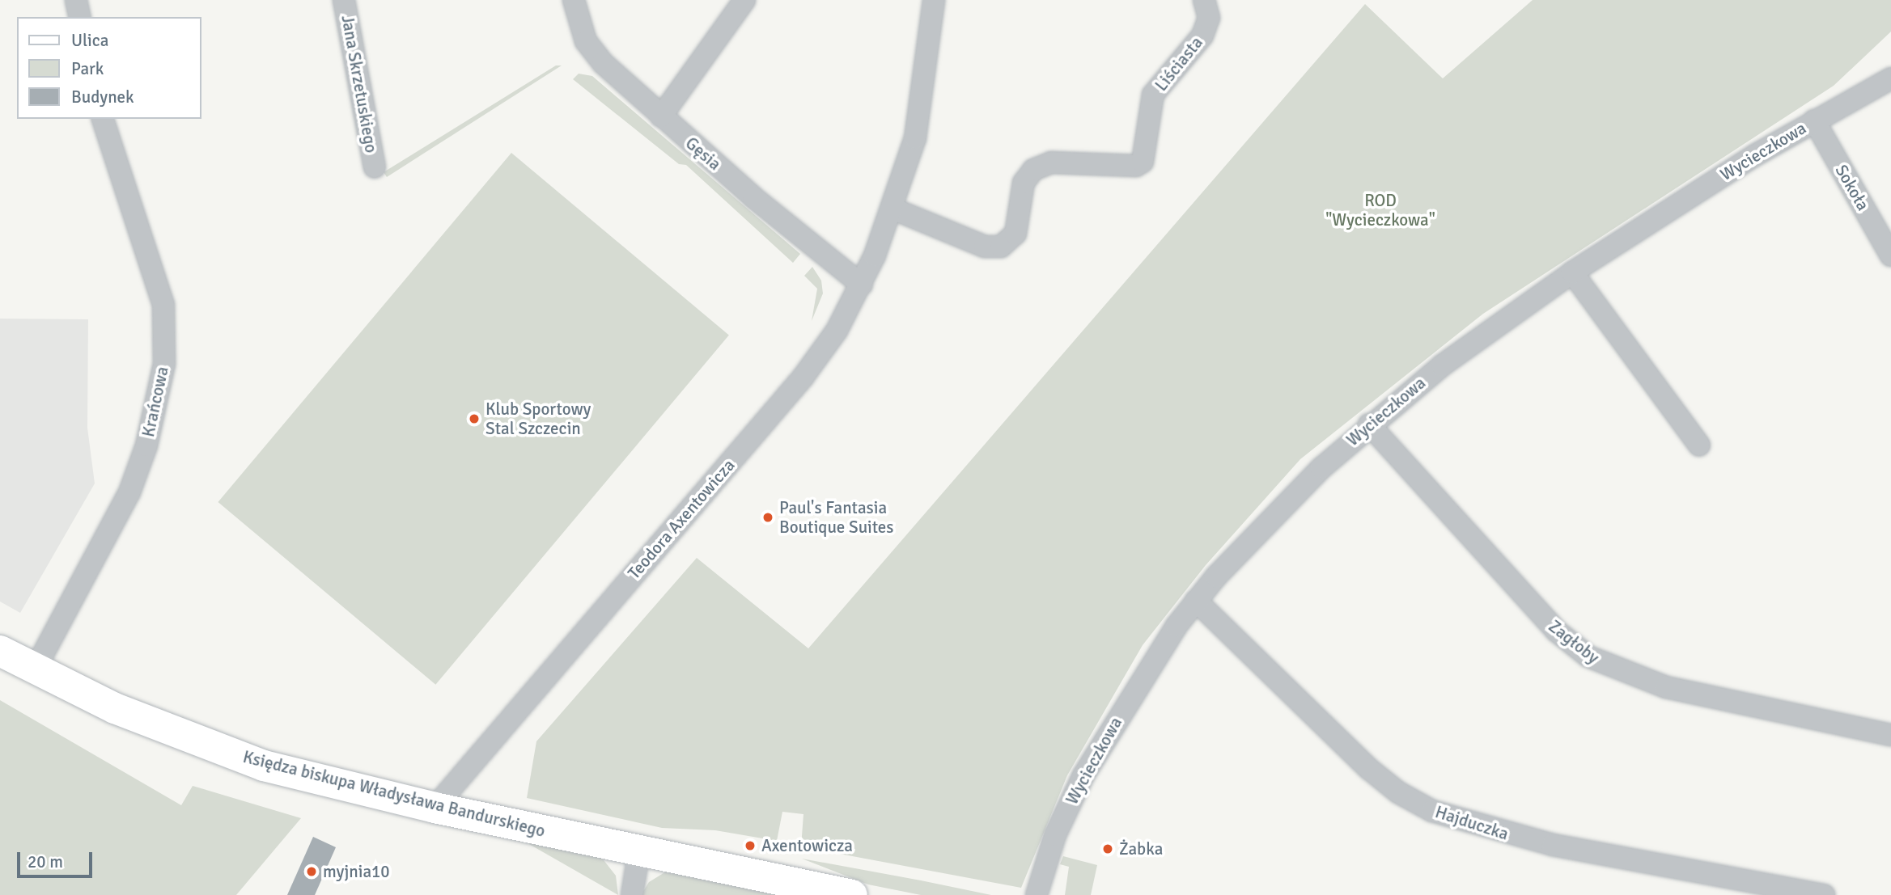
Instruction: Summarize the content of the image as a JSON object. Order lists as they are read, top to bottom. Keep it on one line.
{"streets":{"street":["Liściasta","Jana Skrzetuskiego","Wycieczkowa","Gęsia","Sokoła","Krańcowa","Teodora Axentowicza","Zagłoby","Księdza biskupa Władysława Bandurskiego","Hajduczka"]},"crossings":[["Liściasta","Teodora Axentowicza"],["Wycieczkowa","Sokoła"],["Wycieczkowa","Zagłoby"],["Wycieczkowa","Hajduczka"],["Gęsia","Teodora Axentowicza"],["Krańcowa","Księdza biskupa Władysława Bandurskiego"],["Teodora Axentowicza","Księdza biskupa Władysława Bandurskiego"]],"parks":["ROD \"Wycieczkowa\""],"places":["Klub Sportowy Stal Szczecin","Paul's Fantasia Boutique Suites","Axentowicza","Żabka","myjnia10"],"legend":["Ulica","Park","Budynek"],"scale_bar":"20 m"}
